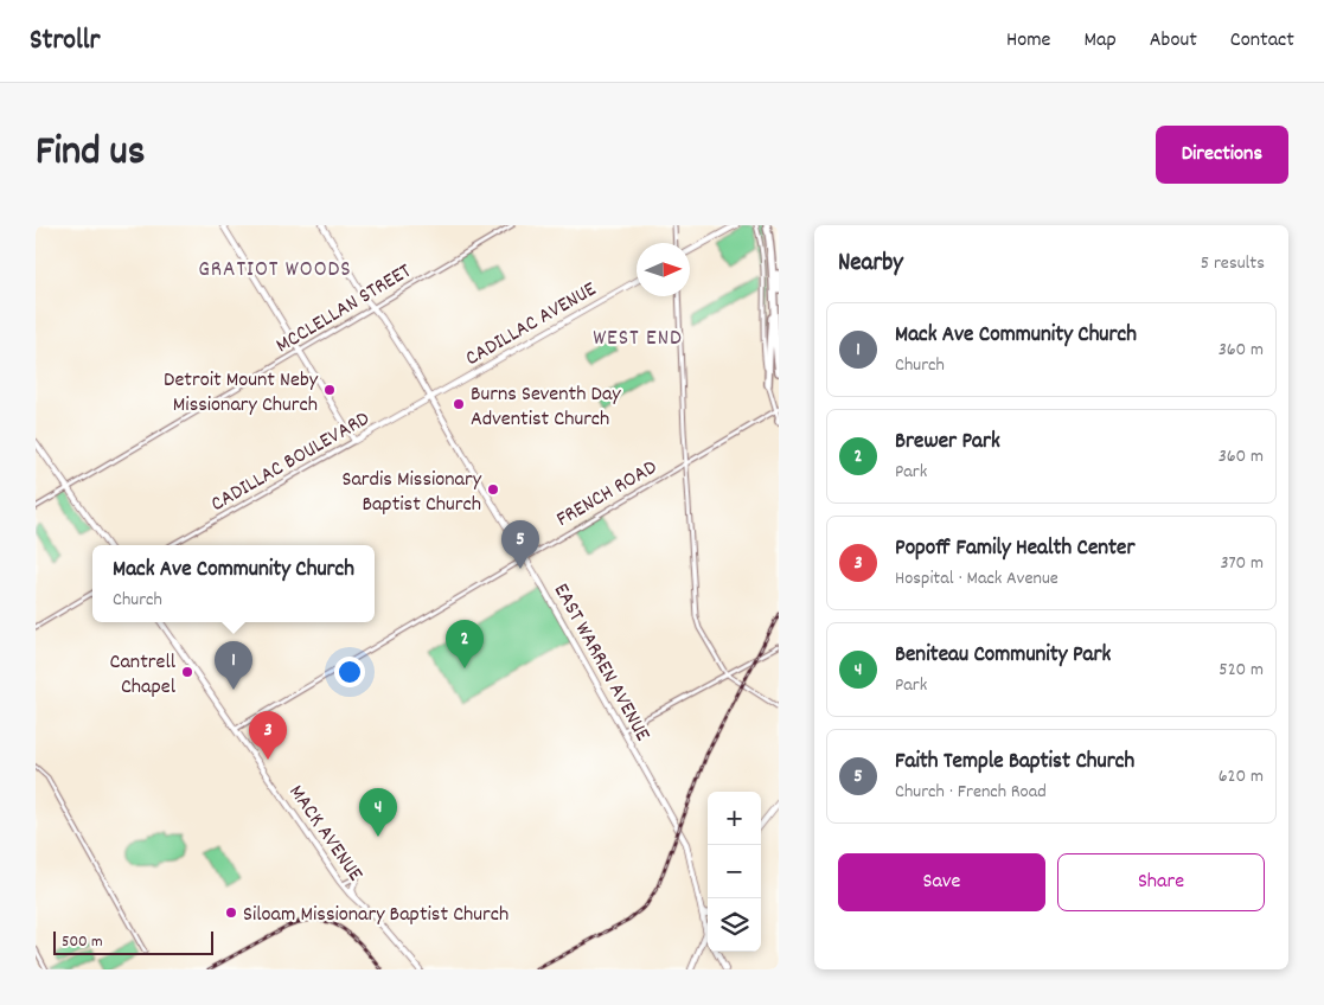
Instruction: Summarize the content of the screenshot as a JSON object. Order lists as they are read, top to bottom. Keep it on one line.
{"streets":{"main road":["CADILLAC AVENUE","CADILLAC BOULEVARD","EAST WARREN AVENUE","MACK AVENUE"],"street":["MCCLELLAN STREET","FRENCH ROAD"]},"crossings":[["MCCLELLAN STREET","EAST WARREN AVENUE"],["CADILLAC AVENUE","CADILLAC BOULEVARD"],["CADILLAC AVENUE","EAST WARREN AVENUE"],["CADILLAC BOULEVARD","EAST WARREN AVENUE"],["FRENCH ROAD","EAST WARREN AVENUE"],["FRENCH ROAD","MACK AVENUE"]],"districts":["GRATIOT WOODS","WEST END"],"places":["Detroit Mount Neby Missionary Church","Burns Seventh Day Adventist Church","Sardis Missionary Baptist Church","Cantrell Chapel","Siloam Missionary Baptist Church"],"scale_bar":"500 m","north":"right","page":{"header":"Strollr","nav":["Home","Map","About","Contact"],"title":"Find us","buttons":["Directions",["Save","Share"]],"heading":["Nearby","5 results"],"list":[{"mark":"1","name":"Mack Ave Community Church","note":"Church","value":"360 m"},{"mark":"2","name":"Brewer Park","note":"Park","value":"360 m"},{"mark":"3","name":"Popoff Family Health Center","note":"Hospital · Mack Avenue","value":"370 m"},{"mark":"4","name":"Beniteau Community Park","note":"Park","value":"520 m"},{"mark":"5","name":"Faith Temple Baptist Church","note":"Church · French Road","value":"620 m"}],"pins":["5","2","1","3","4"],"popup":["Mack Ave Community Church","Church"],"map_buttons":["+","−"],"scale":"500 m"}}
